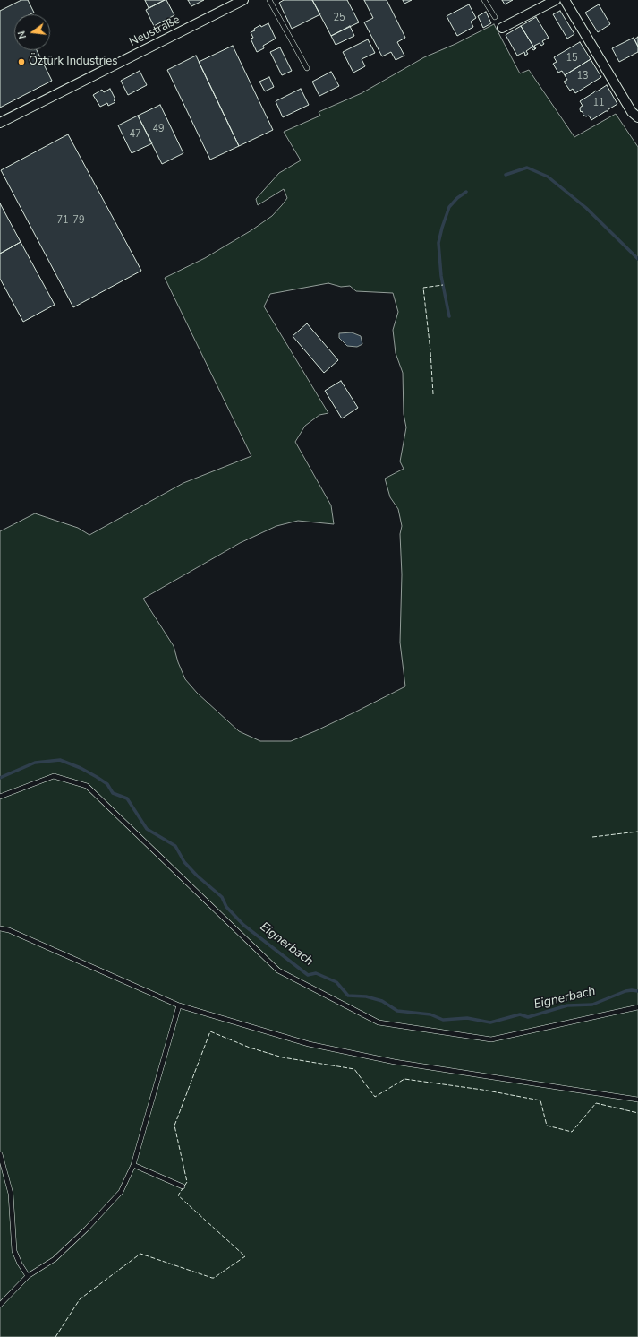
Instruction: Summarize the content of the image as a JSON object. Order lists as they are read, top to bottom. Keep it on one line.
{"streets":{"street":["Neustraße"]},"water":["Eignerbach"],"places":["Öztürk Industries"],"house_numbers":["25","15","13","11","49","47","71-79"],"north":"left"}
